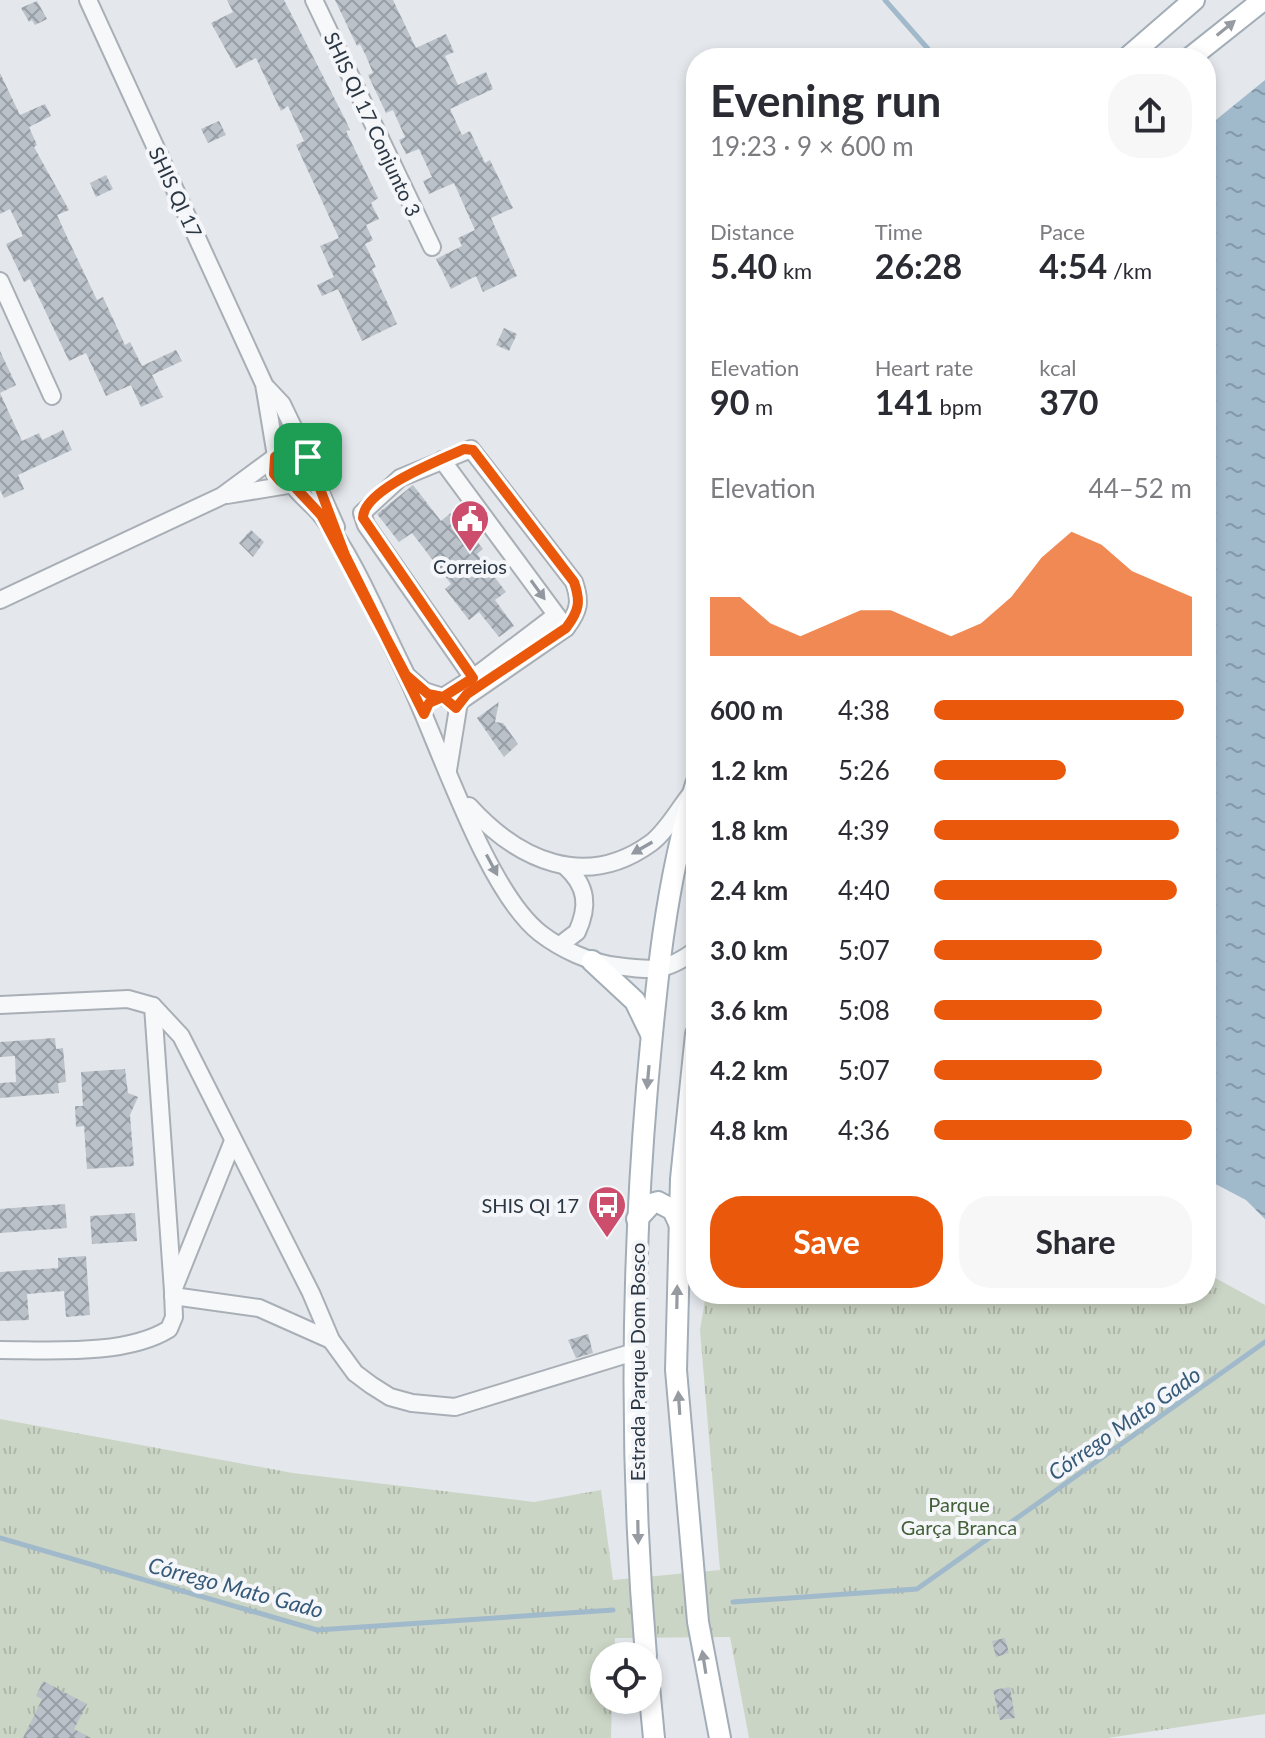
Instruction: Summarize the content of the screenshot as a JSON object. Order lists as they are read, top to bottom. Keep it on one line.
{"streets":{"main road":["Estrada Parque Dom Bosco"],"street":["SHIS QI 17 Conjunto 3","SHIS QI 17"]},"crossings":[["SHIS QI 17","Estrada Parque Dom Bosco"]],"water":["Córrego Mato Gado"],"parks":["Parque Garça Branca"],"places":{"public building":["Correios"],"bus stop":["SHIS QI 17"]},"page":{"heading":["Evening run","19:23 · 9 × 600 m"],"stats":[["Distance","5.40 km"],["Time","26:28"],["Pace","4:54 /km"],["Elevation","90 m"],["Heart rate","141 bpm"],["kcal","370"]],"chart":["Elevation","44–52 m"],"list":[{"name":"600 m","note":"4:38"},{"name":"1.2 km","note":"5:26"},{"name":"1.8 km","note":"4:39"},{"name":"2.4 km","note":"4:40"},{"name":"3.0 km","note":"5:07"},{"name":"3.6 km","note":"5:08"},{"name":"4.2 km","note":"5:07"},{"name":"4.8 km","note":"4:36"}],"buttons":["Save","Share"]}}
